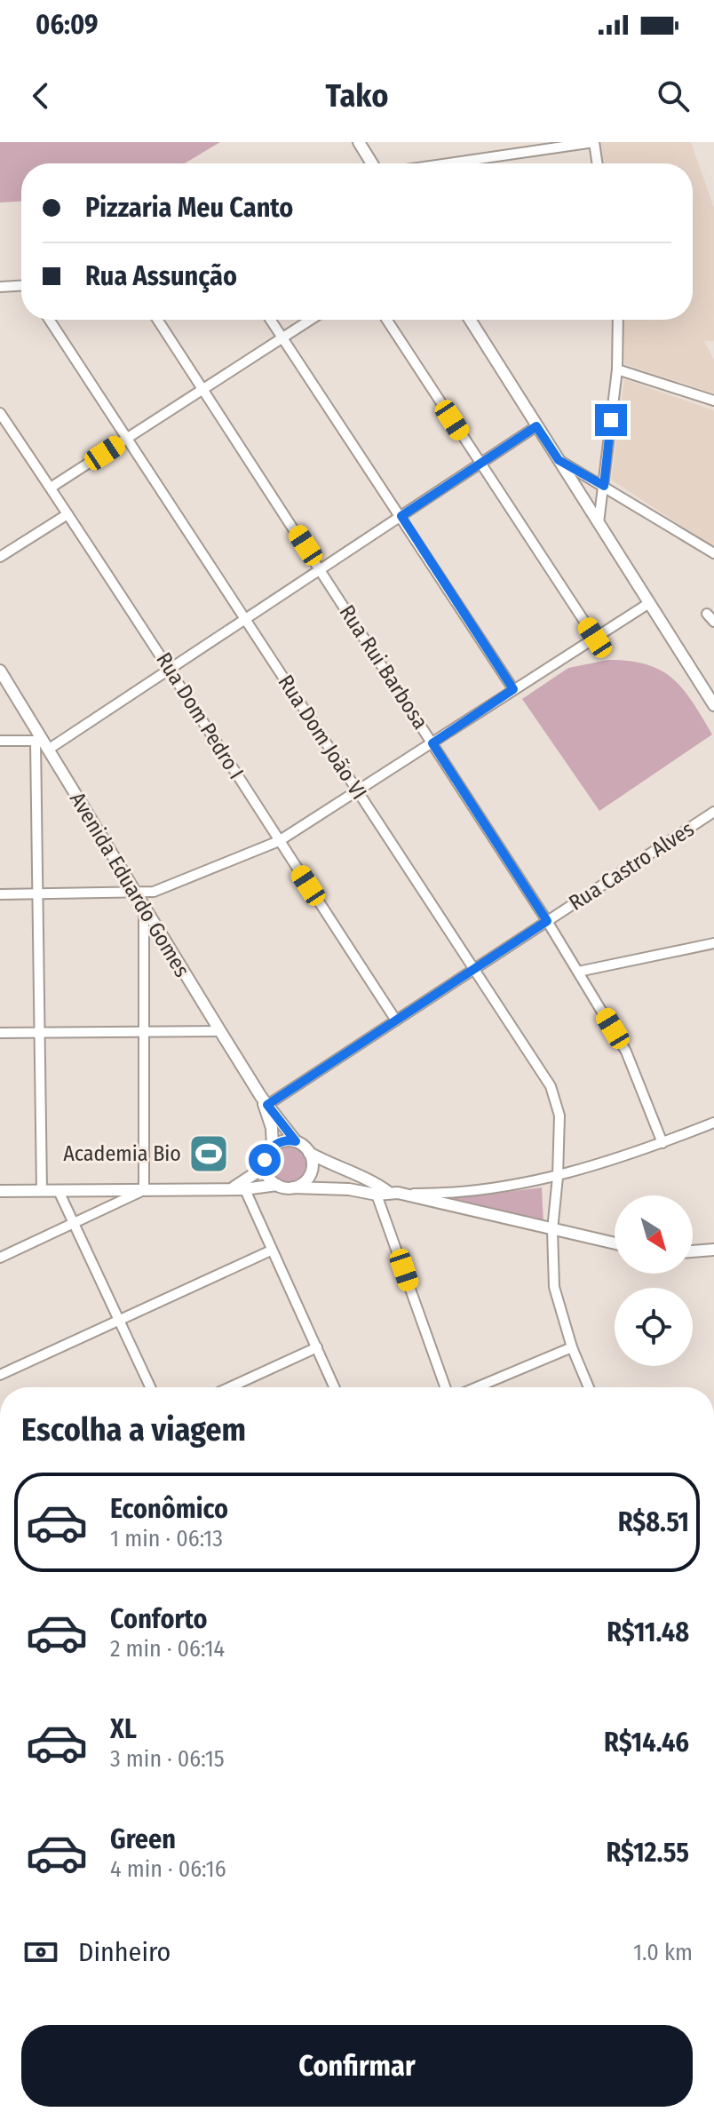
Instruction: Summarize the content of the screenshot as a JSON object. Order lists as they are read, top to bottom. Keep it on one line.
{"streets":{"street":["Rua Rui Barbosa","Rua Dom Pedro I","Rua Dom João VI","Rua Castro Alves","Avenida Eduardo Gomes"]},"crossings":[["Rua Rui Barbosa","Rua Castro Alves"],["Rua Dom Pedro I","Rua Castro Alves"],["Rua Dom João VI","Rua Castro Alves"],["Rua Castro Alves","Avenida Eduardo Gomes"]],"places":{"sports":["Academia Bio"]},"north":"bottom right","page":{"status":"06:09","header":"Tako","banner":["Pizzaria Meu Canto","Rua Assunção"],"heading":"Escolha a viagem","list":[{"name":"Econômico","note":"1 min · 06:13","value":"R$8.51"},{"name":"Conforto","note":"2 min · 06:14","value":"R$11.48"},{"name":"XL","note":"3 min · 06:15","value":"R$14.46"},{"name":"Green","note":"4 min · 06:16","value":"R$12.55"}],"pay":["Dinheiro","1.0 km"],"buttons":"Confirmar"}}
